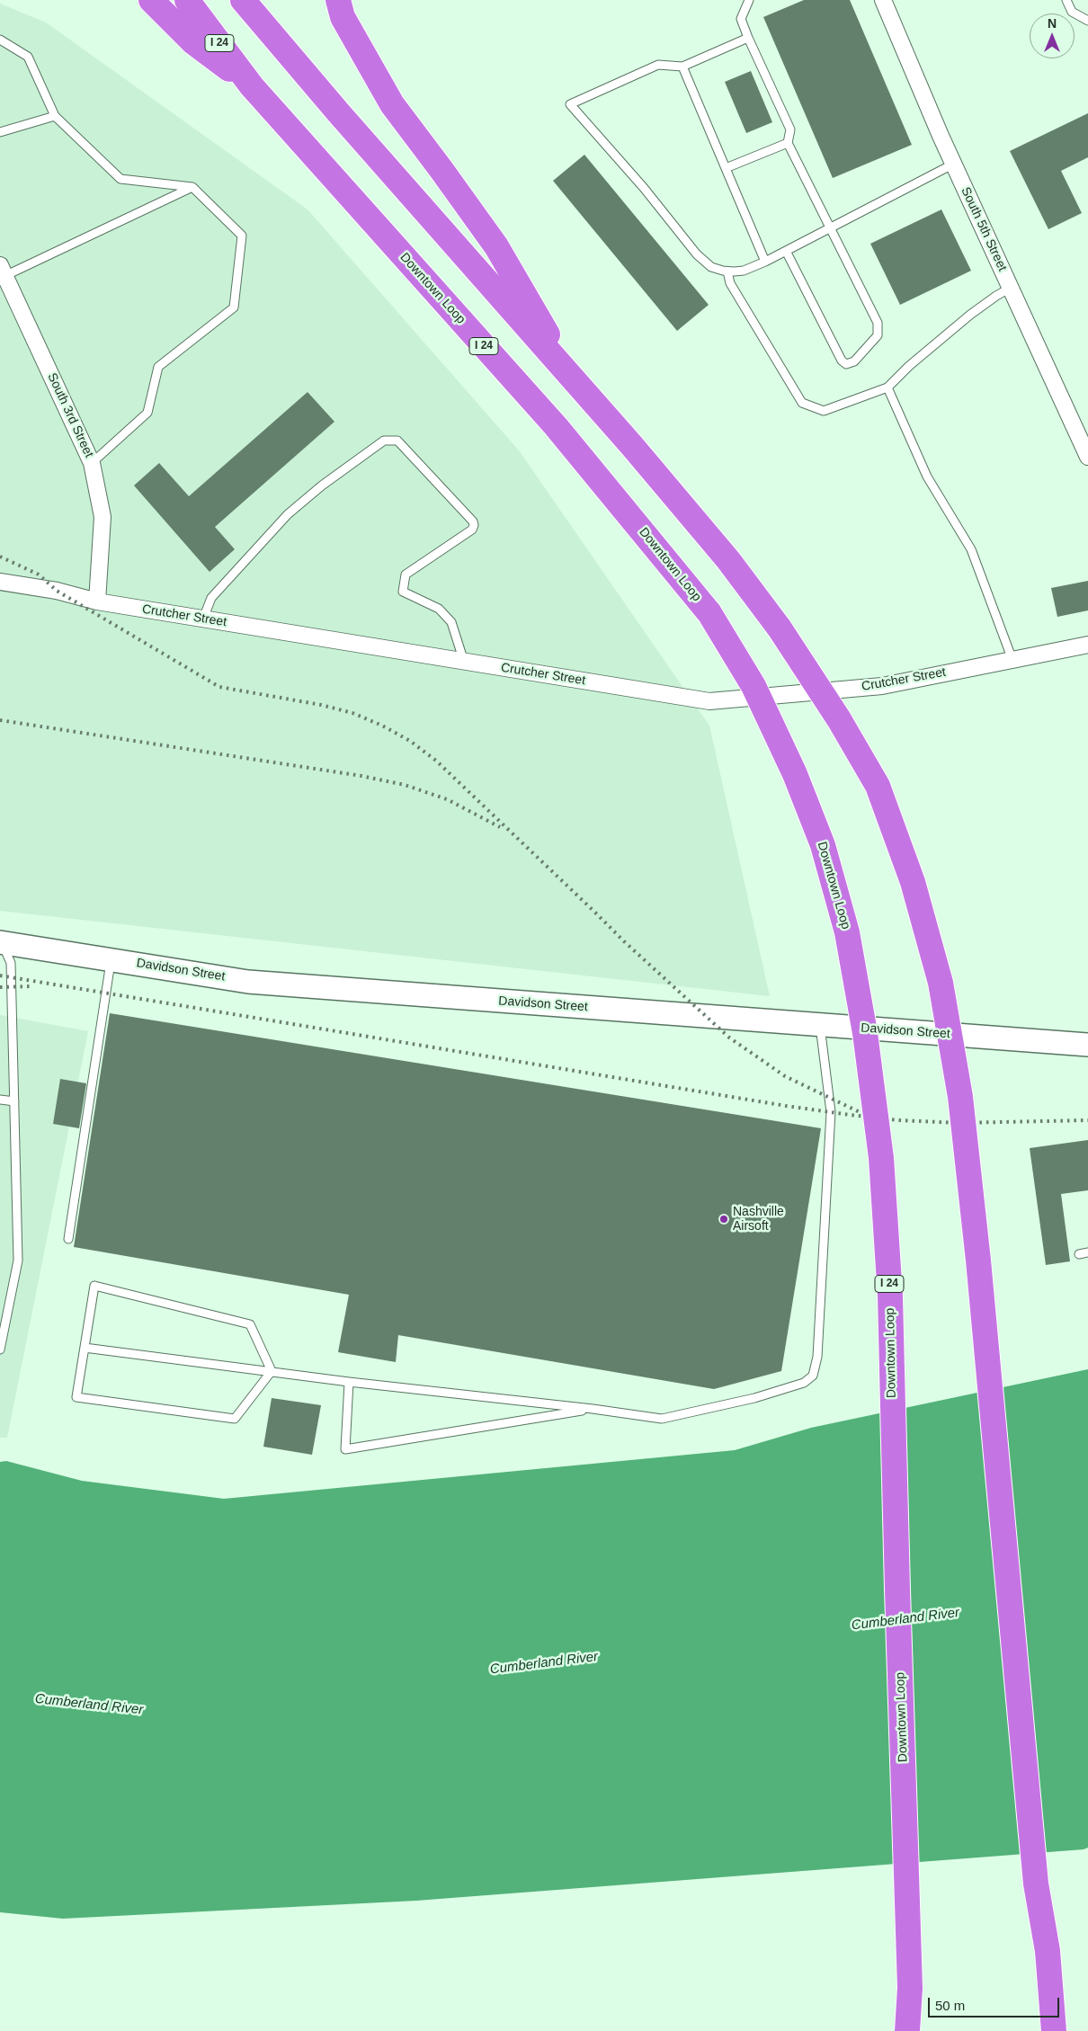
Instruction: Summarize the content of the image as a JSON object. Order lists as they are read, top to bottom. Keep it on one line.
{"streets":{"highway":["I 24","Downtown Loop"],"street":["South 5th Street","South 3rd Street","Crutcher Street","Davidson Street"]},"crossings":[["I 24","Downtown Loop"],["South 3rd Street","Crutcher Street"]],"water":["Cumberland River"],"places":["Nashville Airsoft"],"scale_bar":"50 m","north":"top"}
